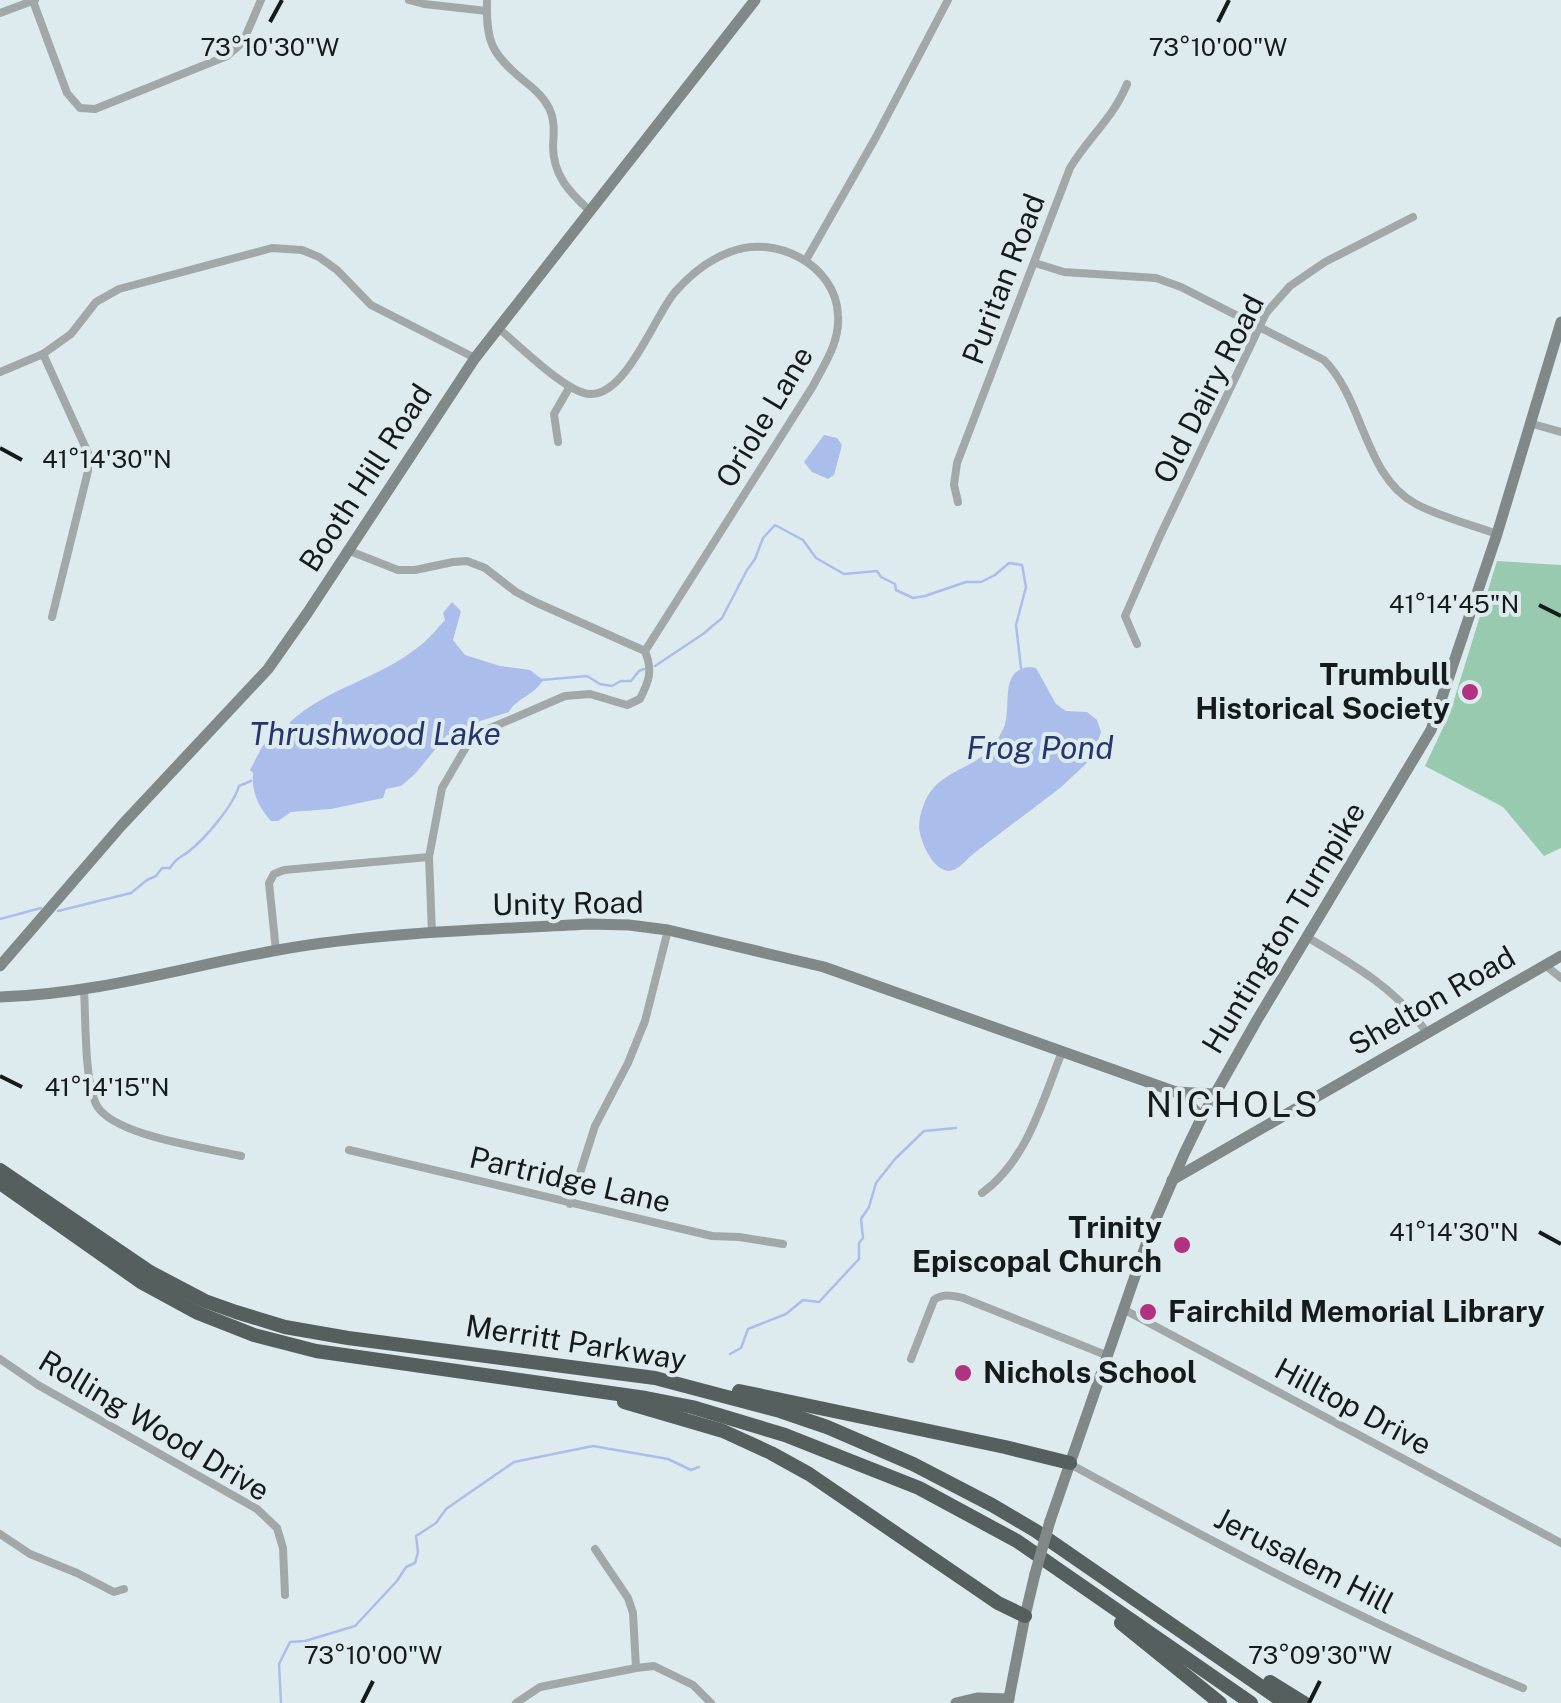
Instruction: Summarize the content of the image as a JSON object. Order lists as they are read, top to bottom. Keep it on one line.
{"streets":{"highway":["Merritt Parkway"],"main road":["Booth Hill Road","Unity Road","Huntington Turnpike","Shelton Road"],"street":["Puritan Road","Old Dairy Road","Oriole Lane","Partridge Lane","Hilltop Drive","Rolling Wood Drive","Jerusalem Hill"]},"crossings":[["Unity Road","Huntington Turnpike"],["Huntington Turnpike","Shelton Road"],["Huntington Turnpike","Hilltop Drive"],["Huntington Turnpike","Jerusalem Hill"]],"districts":["NICHOLS"],"water":["Thrushwood Lake","Frog Pond"],"places":["Trumbull Historical Society","Trinity Episcopal Church","Fairchild Memorial Library","Nichols School"],"coordinates":["73°10'30\"W","73°10'00\"W","41°14'30\"N","41°14'45\"N","41°14'15\"N","73°09'30\"W"]}
